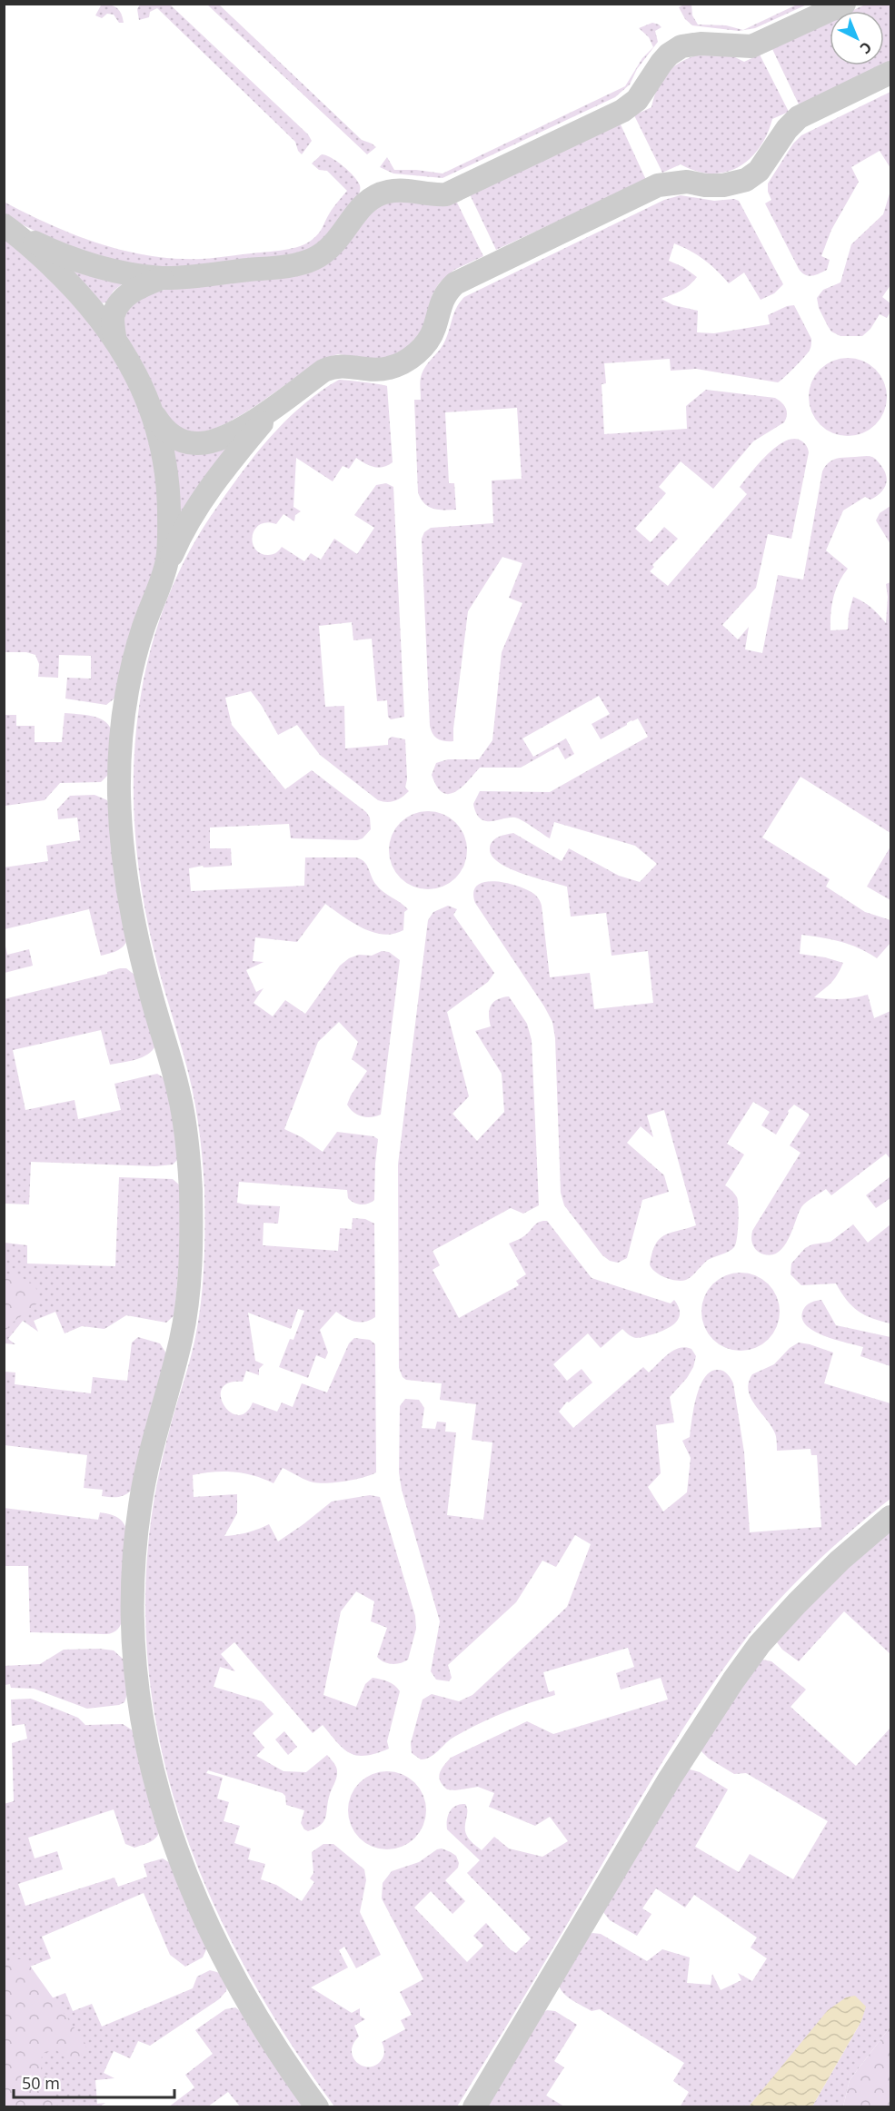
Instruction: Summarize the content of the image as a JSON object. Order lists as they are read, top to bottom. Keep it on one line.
{"scale_bar":"50 m","north":"bottom right"}
